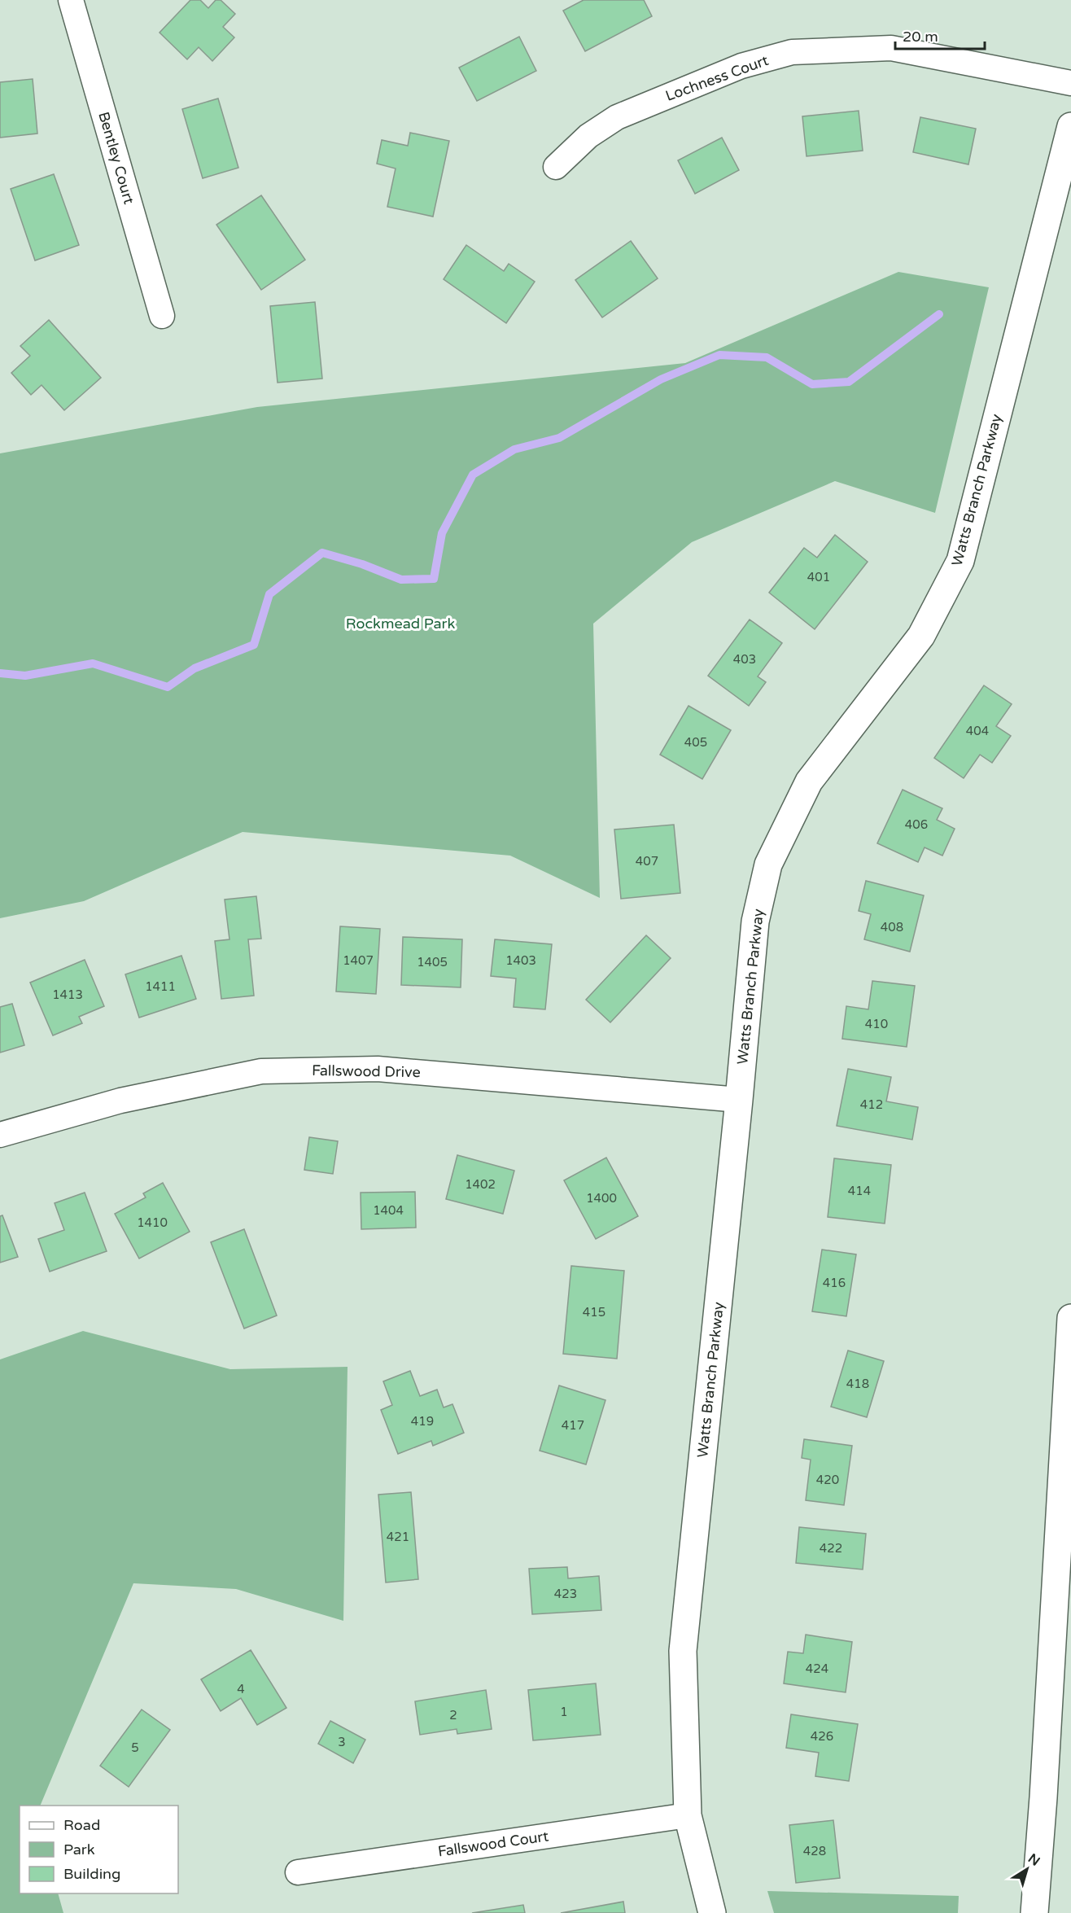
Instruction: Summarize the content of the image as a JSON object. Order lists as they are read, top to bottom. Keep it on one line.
{"streets":{"main road":["Watts Branch Parkway"],"street":["Lochness Court","Bentley Court","Fallswood Drive","Fallswood Court"]},"crossings":[["Watts Branch Parkway","Fallswood Drive"],["Watts Branch Parkway","Fallswood Court"]],"parks":["Rockmead Park"],"house_numbers":["401","403","404","405","406","407","408","1407","1403","1405","1411","1413","410","412","1402","414","1400","1404","1410","416","415","418","419","417","420","421","422","423","424","4","1","2","426","3","5","428"],"legend":["Road","Park","Building"],"scale_bar":"20 m","north":"top right"}
